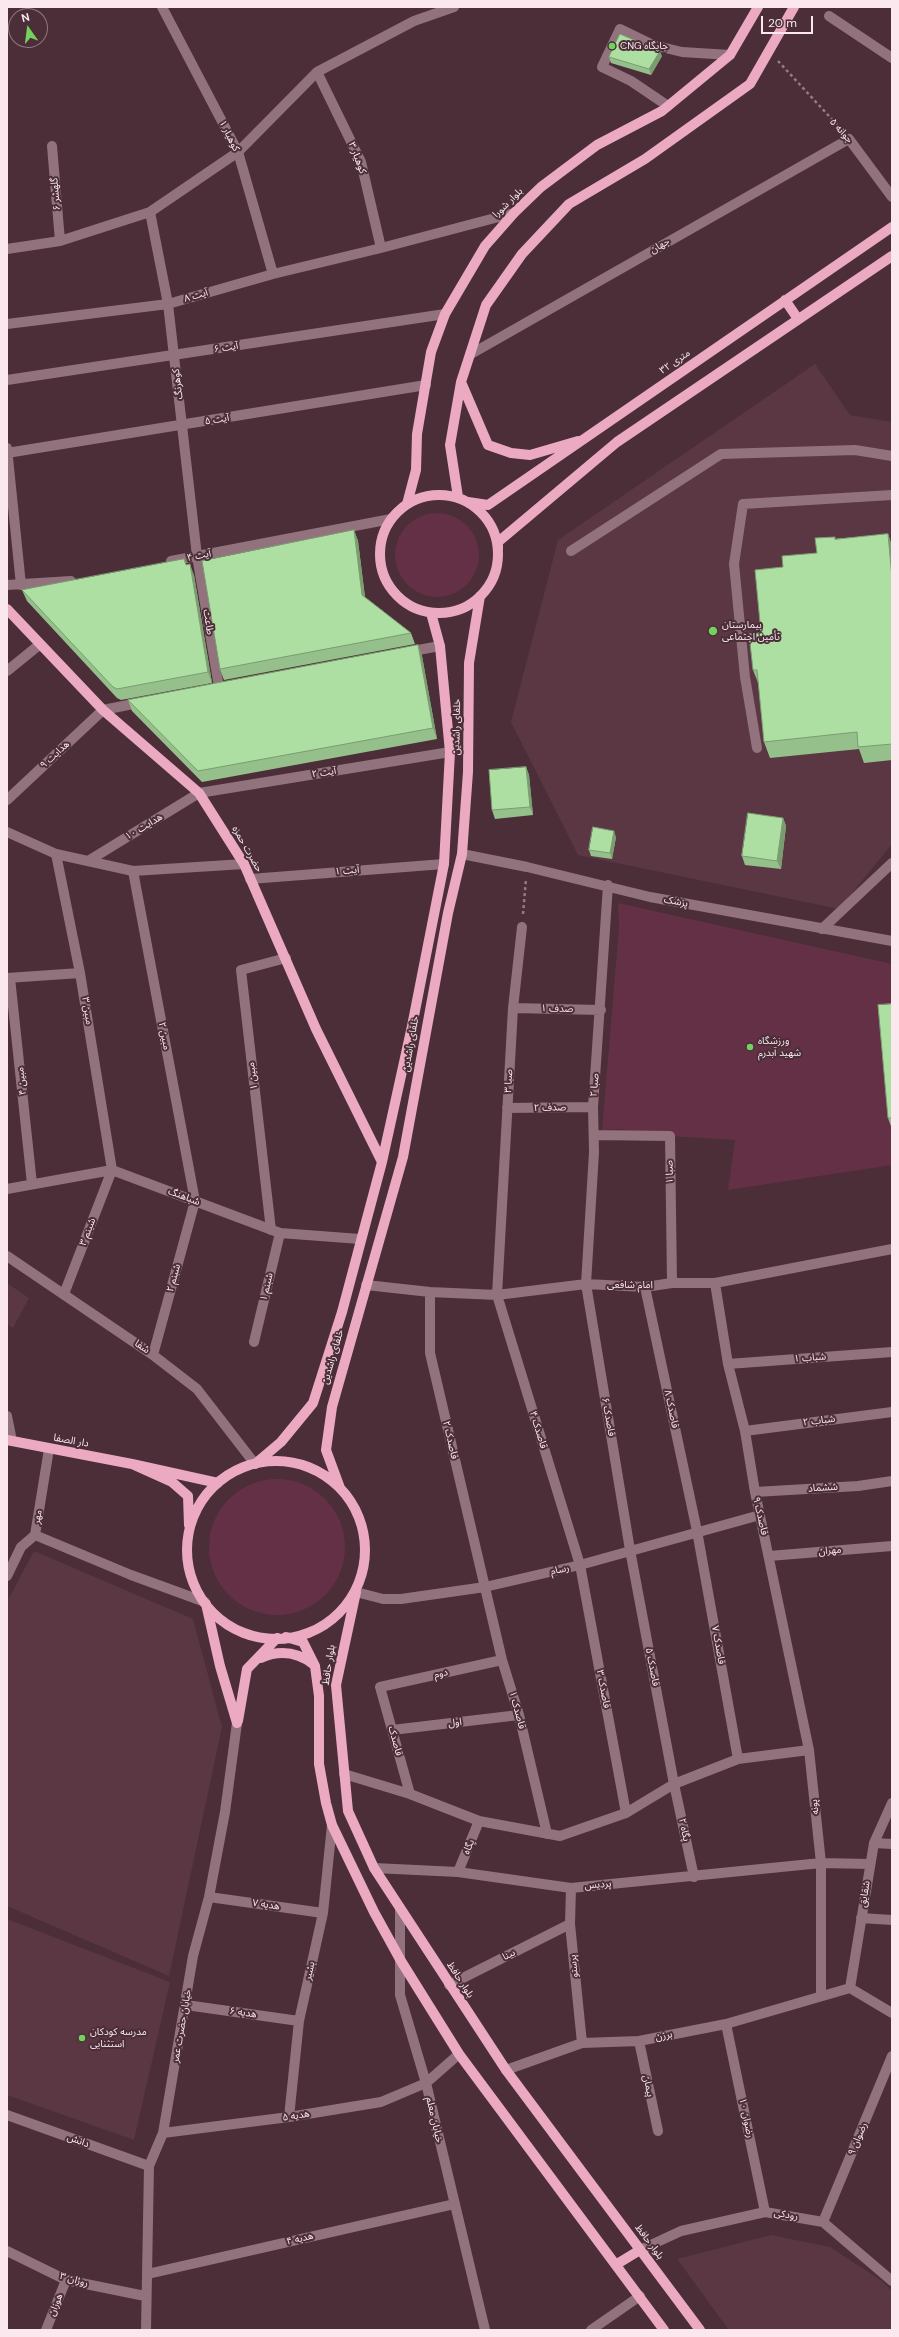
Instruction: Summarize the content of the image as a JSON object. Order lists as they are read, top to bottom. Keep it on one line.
{"streets":{"main road":["بلوار شورا","۳۲ متری","خلفای راشدین","حضرت حمزه","دار الصفا","بلوار حافظ"],"street":["جوانه ۵","کوهیار ۱","کوهیار ۳","گلهشر ۶","جهان","آیت ۸","آیت ۶","کوهرنگ","آیت ۵","آیت ۴","طاعت","هدایت ۹","آیت ۲","هدایت ۱۰","آیت ۱","پزشک","صدف ۱","مبین ۳","مبین ۲","مبین ۱","مبین ۴","صبا ۳","صبا ۲","صدف ۲","صبا ۱","شباهنگ","شبنم ۳","شبنم ۲","امام شافعی","شبنم ۱","شفا","شباب ۱","قاصدک ۸","قاصدک ۶","شباب ۲","قاصدک ۴","قاصدک ۲","ششماد","قاصدک ۹","مهر","مهران","رسام","قاصدک ۷","قاصدک ۵","دوم","قاصدک ۳","قاصدک ۱","اول","قاصدک","پونه","پگاه ۲","پگاه","پردیس","شقایق","هدیه ۷","بینا","پرستو","بشیر","هدیه ۶","خیابان حضرت عمر","برزن","پیمان","هدیه ۵","رضوان ۱۰","خیابان معلم","رضوان ۹","دانش","رودکی","هدیه ۴","روژان ۳","هوزان"]},"crossings":[["جوانه ۵","جهان"],["کوهیار ۱","آیت ۸"],["کوهیار ۳","آیت ۸"],["بلوار شورا","آیت ۸"],["بلوار شورا","آیت ۶"],["بلوار شورا","۳۲ متری"],["بلوار شورا","آیت ۵"],["بلوار شورا","آیت ۴"],["بلوار شورا","خلفای راشدین"],["آیت ۸","کوهرنگ"],["آیت ۶","کوهرنگ"],["۳۲ متری","آیت ۴"],["۳۲ متری","خلفای راشدین"],["کوهرنگ","آیت ۵"],["کوهرنگ","آیت ۴"],["کوهرنگ","طاعت"],["آیت ۴","طاعت"],["آیت ۴","خلفای راشدین"],["خلفای راشدین","آیت ۲"],["خلفای راشدین","حضرت حمزه"],["خلفای راشدین","آیت ۱"],["خلفای راشدین","پزشک"],["خلفای راشدین","شباهنگ"],["خلفای راشدین","امام شافعی"],["خلفای راشدین","شفا"],["هدایت ۹","حضرت حمزه"],["آیت ۲","هدایت ۱۰"],["آیت ۲","حضرت حمزه"],["هدایت ۱۰","حضرت حمزه"],["حضرت حمزه","آیت ۱"],["حضرت حمزه","مبین ۱"],["پزشک","صبا ۲"],["صدف ۱","صبا ۳"],["صدف ۱","صبا ۲"],["مبین ۳","شباهنگ"],["مبین ۳","شبنم ۳"],["مبین ۲","شباهنگ"],["مبین ۲","شبنم ۲"],["مبین ۱","شباهنگ"],["مبین ۱","شبنم ۱"],["صبا ۳","صدف ۲"],["صبا ۳","امام شافعی"],["صبا ۳","قاصدک ۴"],["صبا ۲","صدف ۲"],["صبا ۲","صبا ۱"],["صبا ۲","امام شافعی"],["صبا ۲","قاصدک ۶"],["صبا ۱","امام شافعی"],["شباهنگ","شبنم ۳"],["شباهنگ","شبنم ۲"],["شباهنگ","شبنم ۱"],["شبنم ۳","شفا"],["شبنم ۲","شفا"],["امام شافعی","قاصدک ۸"],["امام شافعی","قاصدک ۶"],["امام شافعی","قاصدک ۴"],["امام شافعی","قاصدک ۲"],["امام شافعی","قاصدک ۹"],["شباب ۱","قاصدک ۹"],["قاصدک ۸","رسام"],["قاصدک ۸","قاصدک ۷"],["قاصدک ۶","رسام"],["قاصدک ۶","قاصدک ۵"],["شباب ۲","قاصدک ۹"],["قاصدک ۴","رسام"],["قاصدک ۴","قاصدک ۳"],["قاصدک ۲","رسام"],["قاصدک ۲","قاصدک ۱"],["دار الصفا","مهر"],["ششماد","قاصدک ۹"],["قاصدک ۹","مهران"],["قاصدک ۹","رسام"],["قاصدک ۹","پونه"],["رسام","قاصدک ۷"],["رسام","بلوار حافظ"],["رسام","قاصدک ۵"],["رسام","قاصدک ۳"],["رسام","قاصدک ۱"],["بلوار حافظ","پردیس"],["بلوار حافظ","بینا"],["بلوار حافظ","بشیر"],["بلوار حافظ","برزن"],["بلوار حافظ","هدیه ۵"],["بلوار حافظ","خیابان معلم"],["بلوار حافظ","رودکی"],["قاصدک ۵","پگاه ۲"],["دوم","قاصدک ۱"],["دوم","قاصدک"],["قاصدک ۱","اول"],["اول","قاصدک"],["پونه","پردیس"],["پونه","برزن"],["پگاه ۲","پردیس"],["پگاه","پردیس"],["پردیس","شقایق"],["پردیس","پرستو"],["شقایق","برزن"],["هدیه ۷","بشیر"],["هدیه ۷","خیابان حضرت عمر"],["بینا","پرستو"],["پرستو","برزن"],["بشیر","هدیه ۶"],["بشیر","هدیه ۵"],["هدیه ۶","خیابان حضرت عمر"],["خیابان حضرت عمر","هدیه ۵"],["خیابان حضرت عمر","دانش"],["خیابان حضرت عمر","هدیه ۴"],["خیابان حضرت عمر","روژان ۳"],["برزن","پیمان"],["برزن","رضوان ۱۰"],["هدیه ۵","خیابان معلم"],["رضوان ۱۰","رودکی"],["خیابان معلم","هدیه ۴"],["رضوان ۹","رودکی"],["روژان ۳","هوزان"]],"places":["CNG جایگاه","بیمارستان تأمین اجتماعی","ورزشگاه شهید آبدرم","مدرسه کودکان استثنایی"],"scale_bar":"20 m","north":"top"}
